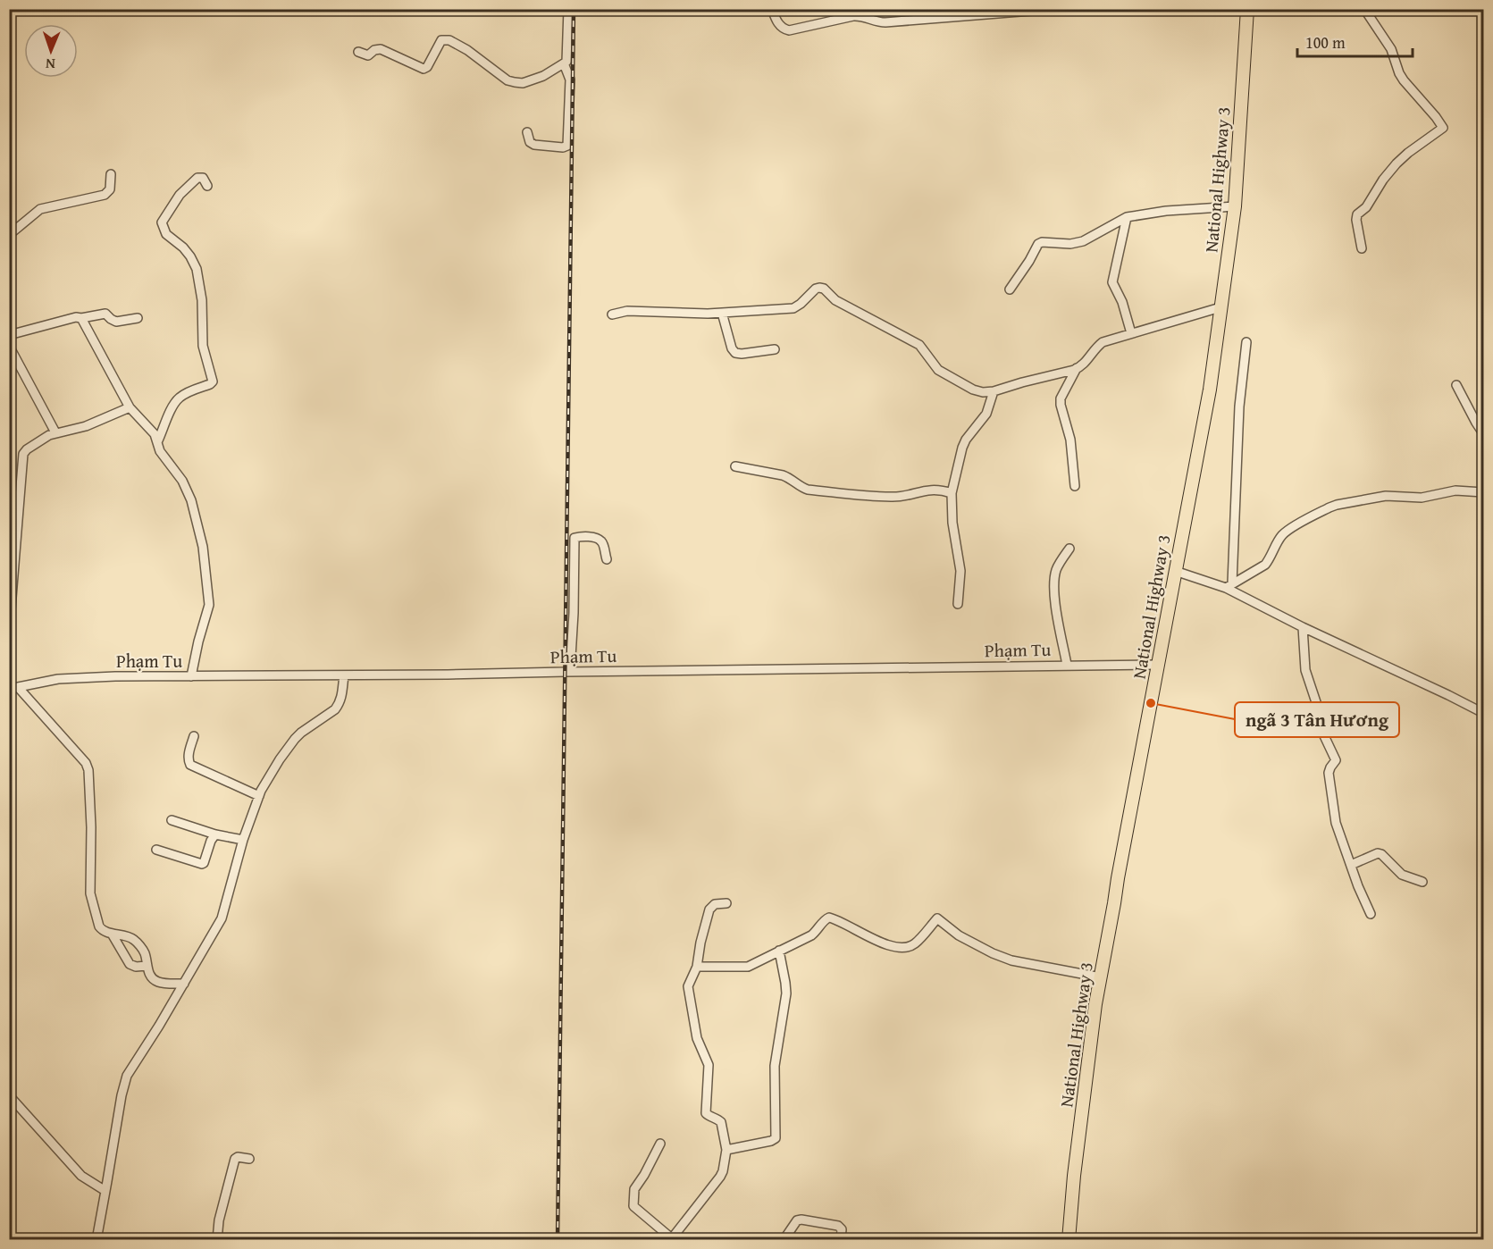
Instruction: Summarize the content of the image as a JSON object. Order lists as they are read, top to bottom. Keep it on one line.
{"streets":{"highway":["National Highway 3"],"street":["Phạm Tu"]},"crossings":[["National Highway 3","Phạm Tu"]],"places":["ngã 3 Tân Hương"],"scale_bar":"100 m","north":"bottom"}
